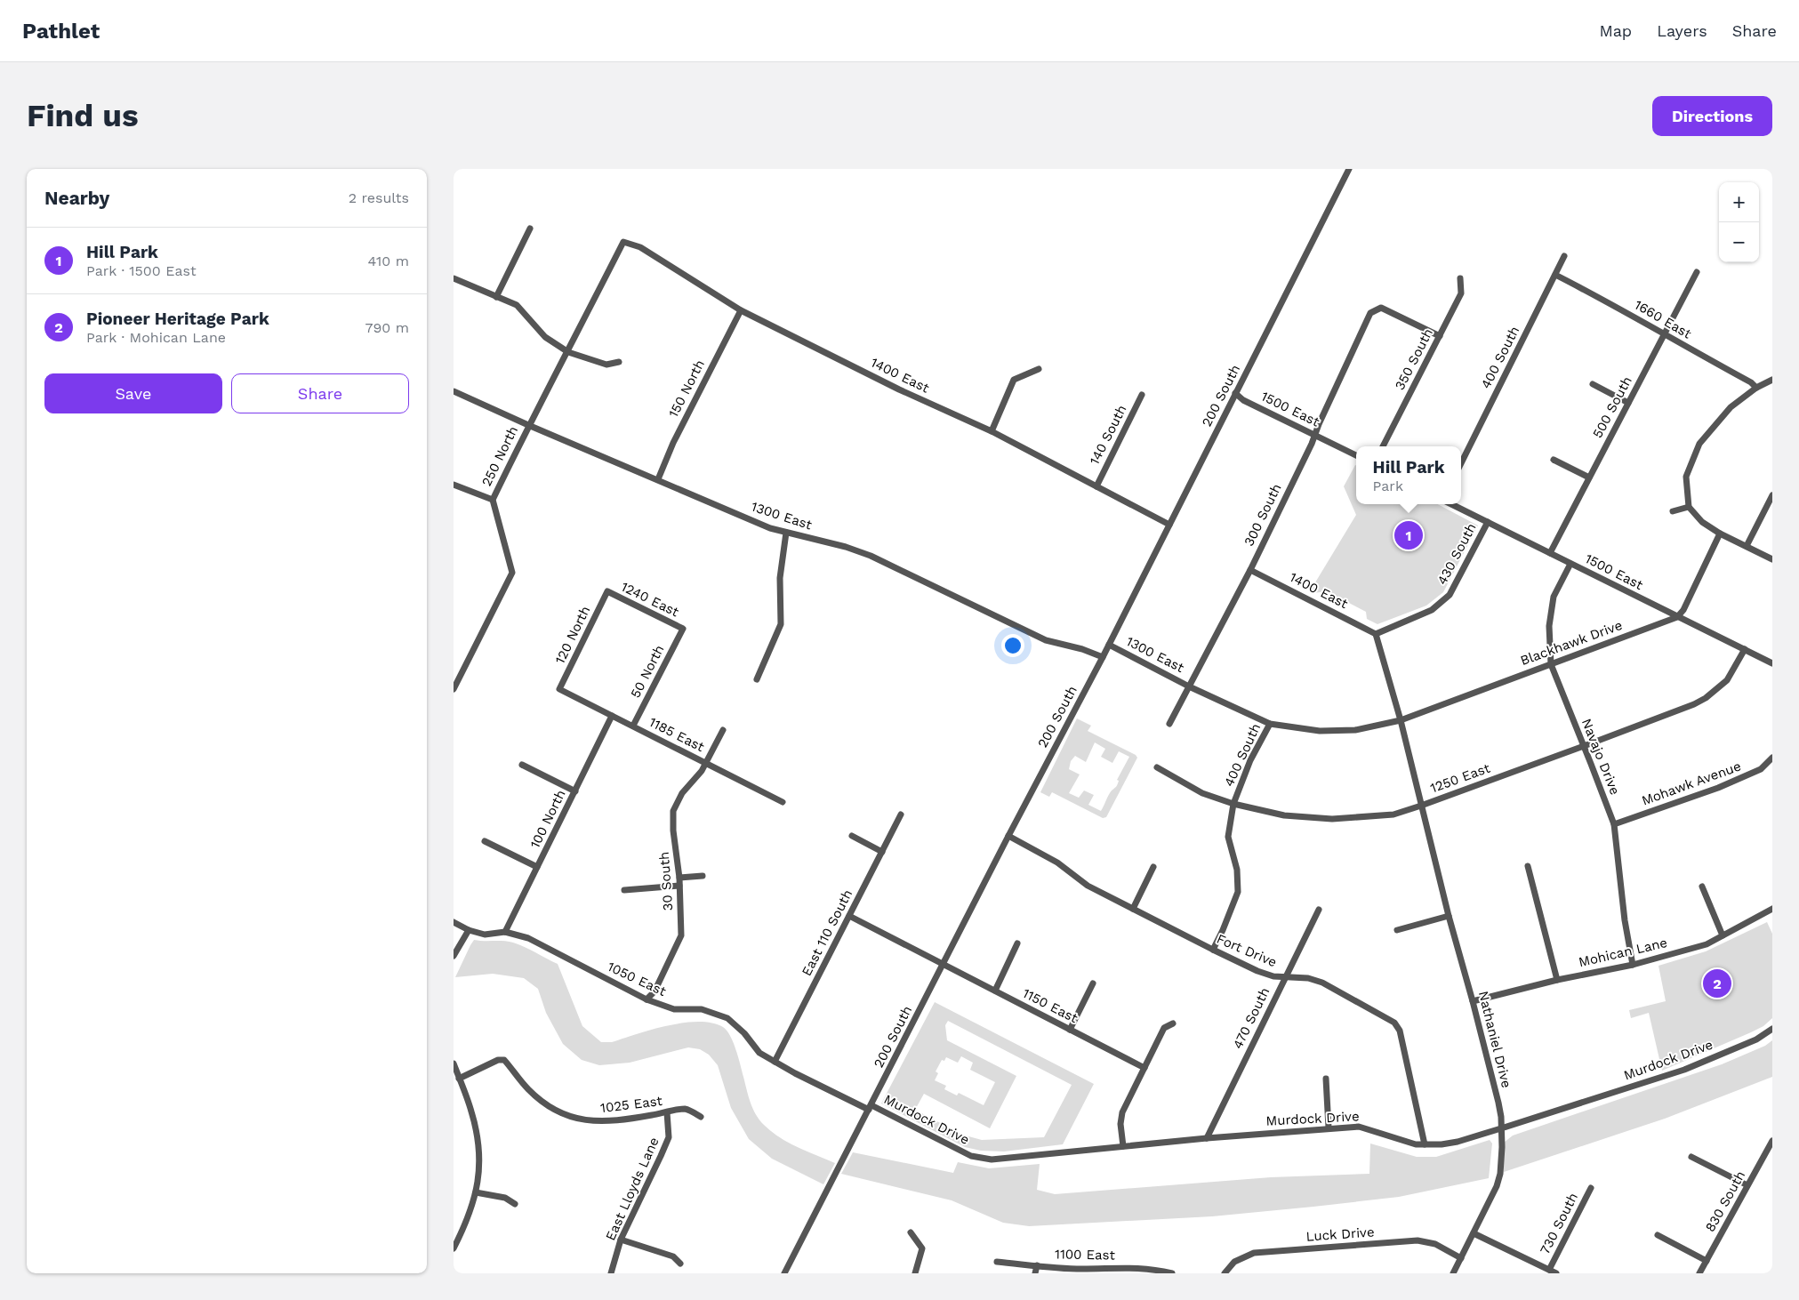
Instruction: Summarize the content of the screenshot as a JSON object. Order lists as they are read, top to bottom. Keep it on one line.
{"streets":{"street":["1660 East","400 South","350 South","1400 East","150 North","200 South","500 South","1500 East","140 South","250 North","300 South","1300 East","430 South","1240 East","120 North","Blackhawk Drive","50 North","1185 East","Navajo Drive","1250 East","Mohawk Avenue","100 North","30 South","East 110 South","Fort Drive","Mohican Lane","1050 East","1150 East","470 South","Nathaniel Drive","Murdock Drive","1025 East","East Lloyds Lane","830 South","730 South","Luck Drive","1100 East"]},"crossings":[["1660 East","400 South"],["1660 East","500 South"],["400 South","Blackhawk Drive"],["400 South","1250 East"],["400 South","Fort Drive"],["350 South","300 South"],["1400 East","150 North"],["1400 East","200 South"],["1400 East","140 South"],["1400 East","250 North"],["1400 East","300 South"],["1400 East","430 South"],["1400 East","Nathaniel Drive"],["150 North","1300 East"],["200 South","1500 East"],["200 South","1300 East"],["200 South","Fort Drive"],["200 South","1050 East"],["200 South","1150 East"],["200 South","Murdock Drive"],["500 South","1500 East"],["1500 East","300 South"],["1500 East","430 South"],["1500 East","Blackhawk Drive"],["1500 East","Navajo Drive"],["1500 East","1250 East"],["250 North","1300 East"],["300 South","1300 East"],["300 South","Blackhawk Drive"],["1300 East","Blackhawk Drive"],["430 South","Nathaniel Drive"],["1240 East","120 North"],["1240 East","50 North"],["120 North","1185 East"],["Blackhawk Drive","Navajo Drive"],["Blackhawk Drive","Nathaniel Drive"],["50 North","1185 East"],["1185 East","100 North"],["1185 East","30 South"],["Navajo Drive","1250 East"],["Navajo Drive","Mohawk Avenue"],["Navajo Drive","Mohican Lane"],["1250 East","Nathaniel Drive"],["100 North","1050 East"],["30 South","1050 East"],["East 110 South","1050 East"],["East 110 South","1150 East"],["Fort Drive","470 South"],["Fort Drive","Murdock Drive"],["Mohican Lane","Nathaniel Drive"],["1050 East","Murdock Drive"],["470 South","Murdock Drive"],["Nathaniel Drive","Murdock Drive"],["Nathaniel Drive","Luck Drive"],["1025 East","East Lloyds Lane"]],"page":{"header":"Pathlet","nav":["Map","Layers","Share"],"buttons":["Directions",["Save","Share"]],"title":"Find us","heading":["Nearby","2 results"],"map_buttons":["+","−"],"list":[{"mark":"1","name":"Hill Park","note":"Park · 1500 East","value":"410 m"},{"mark":"2","name":"Pioneer Heritage Park","note":"Park · Mohican Lane","value":"790 m"}],"popup":["Hill Park","Park"],"pins":["1","2"]}}
